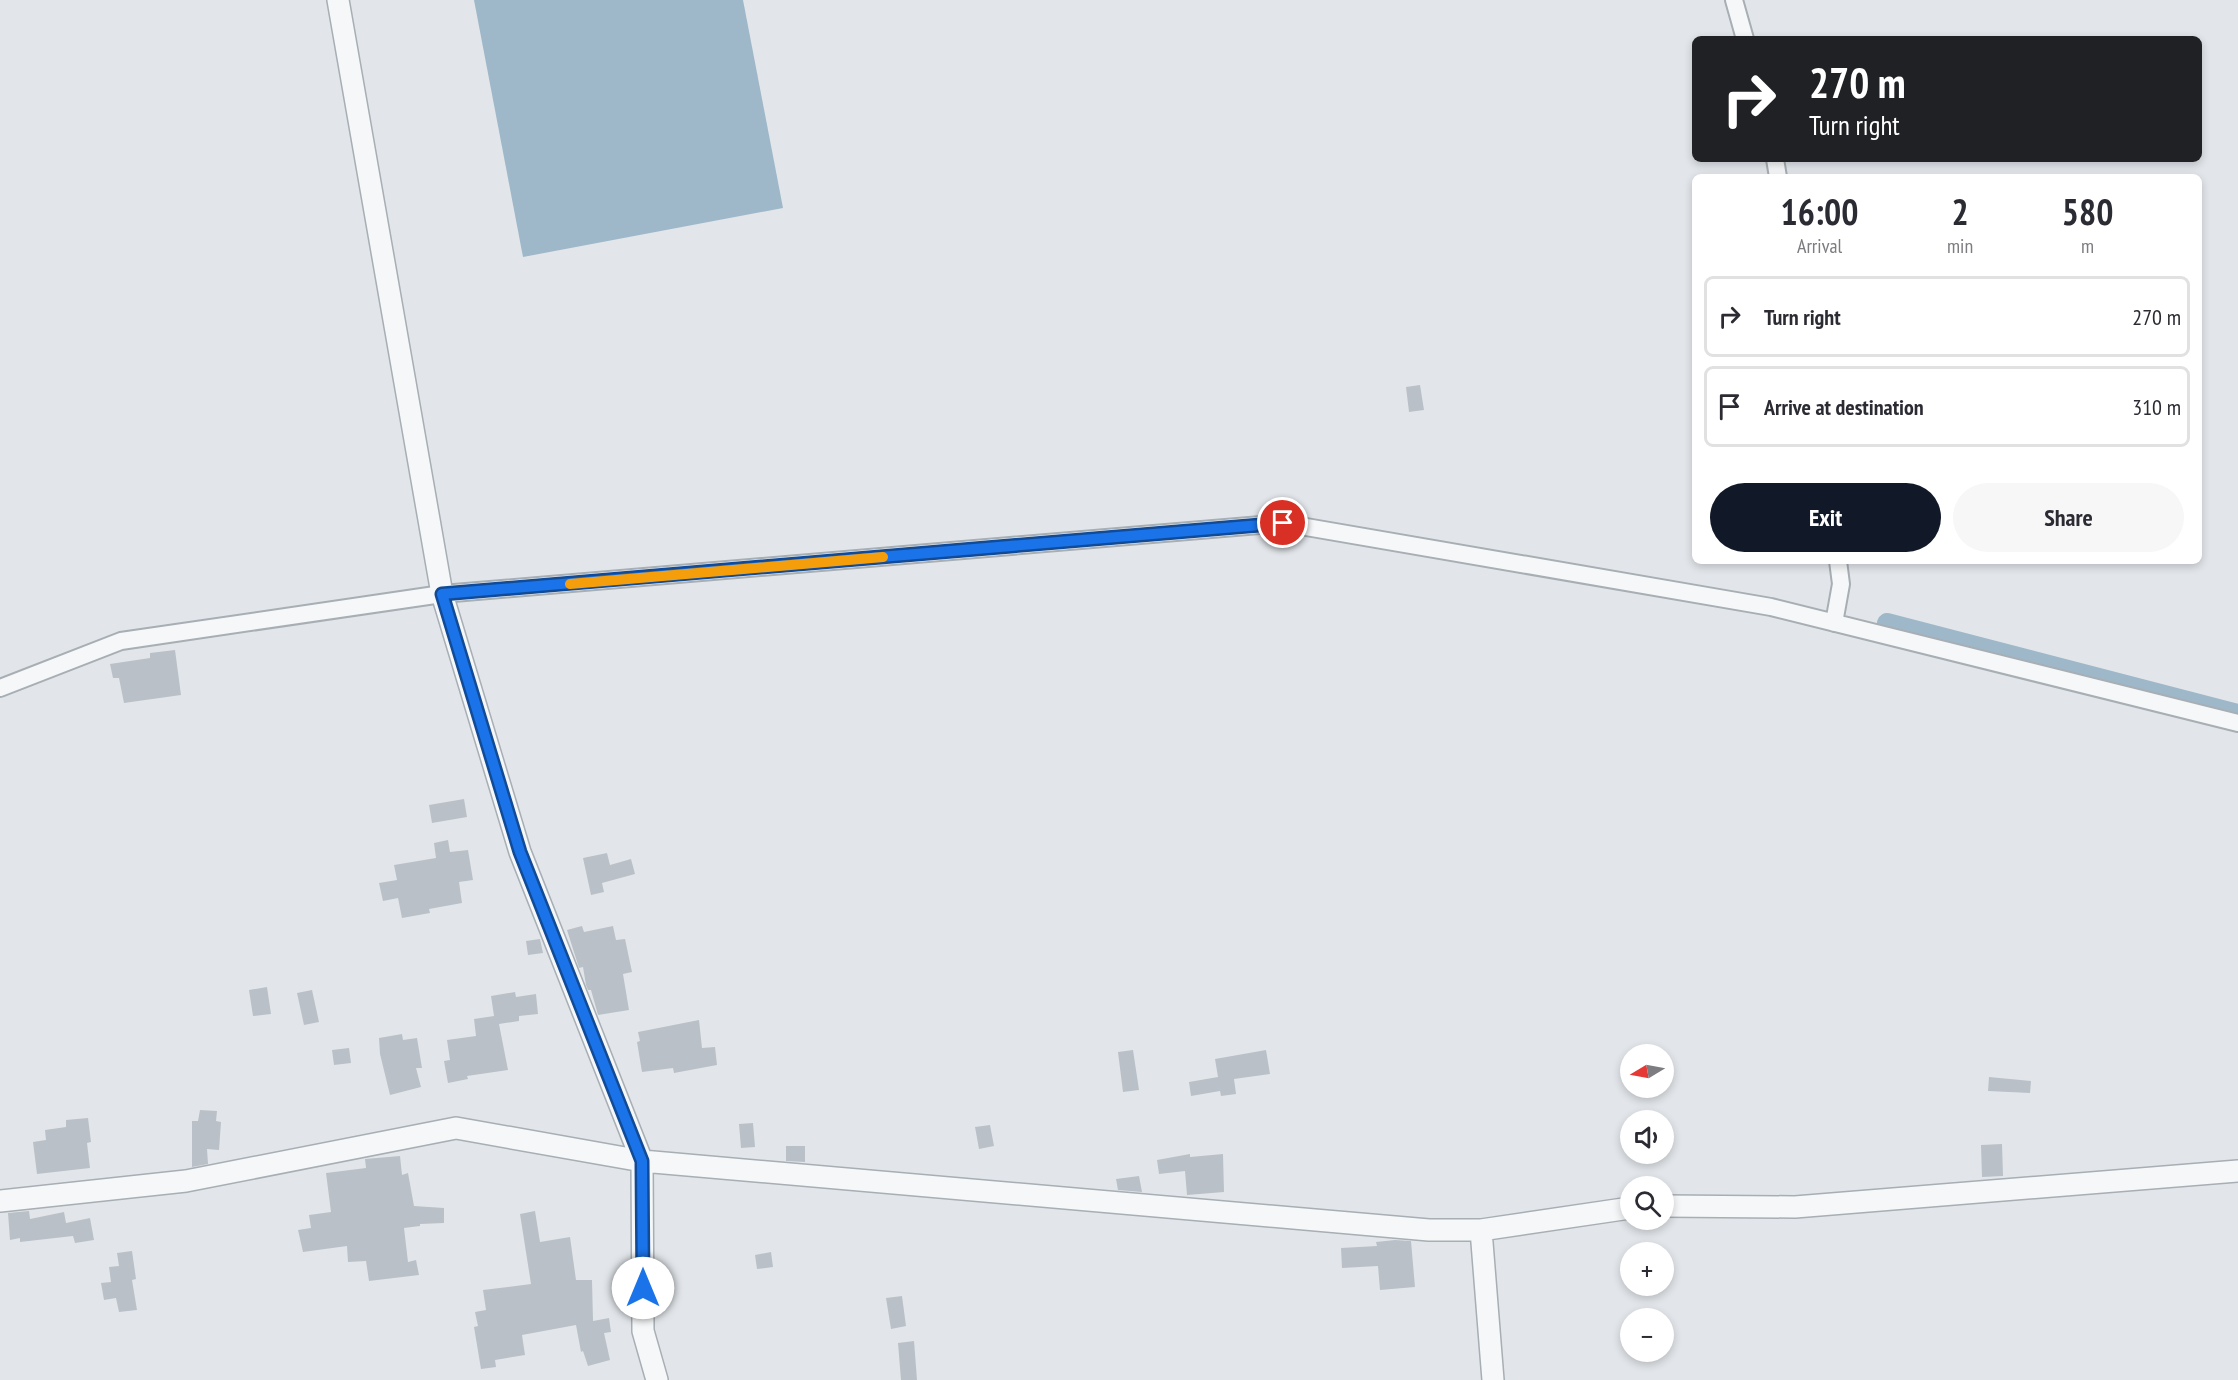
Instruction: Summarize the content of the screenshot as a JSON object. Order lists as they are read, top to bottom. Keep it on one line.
{"north":"left","page":{"turn":["270 m","Turn right"],"eta":["16:00","Arrival","2","min","580","m"],"list":[{"name":"Turn right","value":"270 m"},{"name":"Arrive at destination","value":"310 m"}],"buttons":["Exit","Share"],"map_buttons":["+","−"]}}
